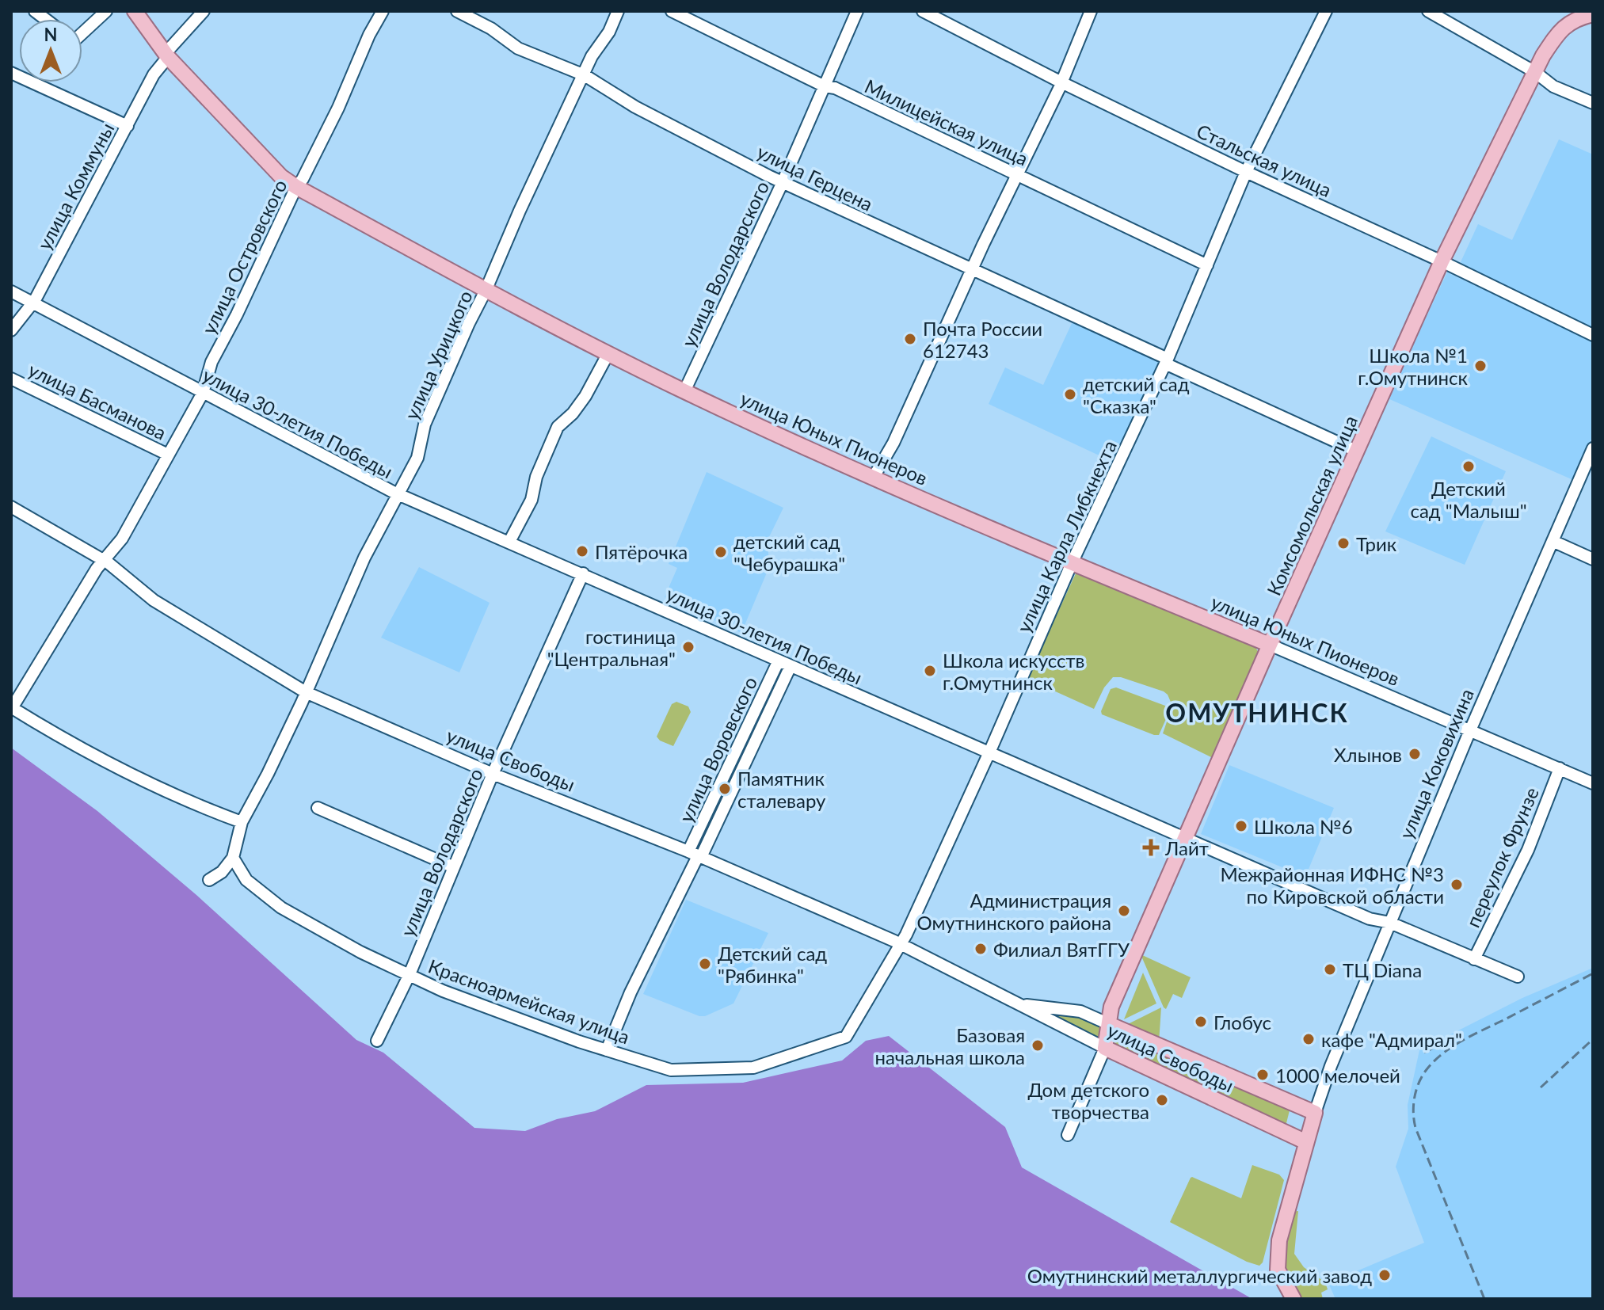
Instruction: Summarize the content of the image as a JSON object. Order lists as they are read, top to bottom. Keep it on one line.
{"streets":{"main road":["улица Юных Пионеров","Комсомольская улица","улица Свободы","улица Коковихина"],"street":["Милицейская улица","Стальская улица","улица Герцена","улица Коммуны","улица Островского","улица Володарского","улица Урицкого","улица Басманова","улица 30-летия Победы","улица Карла Либкнехта","улица Воровского","переулок Фрунзе","Красноармейская улица"]},"crossings":[["Милицейская улица","улица Володарского"],["Милицейская улица","улица Карла Либкнехта"],["Стальская улица","Комсомольская улица"],["Стальская улица","улица Карла Либкнехта"],["улица Герцена","улица Володарского"],["улица Герцена","улица Урицкого"],["улица Герцена","Комсомольская улица"],["улица Герцена","улица Карла Либкнехта"],["улица Коммуны","улица 30-летия Победы"],["улица Коммуны","улица Юных Пионеров"],["улица Островского","улица Басманова"],["улица Островского","улица 30-летия Победы"],["улица Островского","улица Юных Пионеров"],["улица Островского","улица Свободы"],["улица Володарского","улица 30-летия Победы"],["улица Володарского","улица Юных Пионеров"],["улица Володарского","улица Свободы"],["улица Володарского","Красноармейская улица"],["улица Урицкого","улица 30-летия Победы"],["улица Урицкого","улица Юных Пионеров"],["улица Урицкого","улица Свободы"],["улица Урицкого","Красноармейская улица"],["улица 30-летия Победы","Комсомольская улица"],["улица 30-летия Победы","улица Карла Либкнехта"],["улица 30-летия Победы","улица Воровского"],["улица 30-летия Победы","улица Коковихина"],["улица 30-летия Победы","переулок Фрунзе"],["улица Юных Пионеров","Комсомольская улица"],["улица Юных Пионеров","улица Карла Либкнехта"],["улица Юных Пионеров","улица Коковихина"],["улица Юных Пионеров","переулок Фрунзе"],["Комсомольская улица","улица Свободы"],["улица Карла Либкнехта","улица Свободы"],["улица Карла Либкнехта","Красноармейская улица"],["улица Воровского","улица Свободы"],["улица Воровского","Красноармейская улица"],["улица Свободы","улица Коковихина"]],"districts":["ОМУТНИНСК"],"places":{"other":["Почта России 612743","Школа №1 г.Омутнинск","детский сад \"Сказка\"","Детский сад \"Малыш\"","Трик","Пятёрочка","детский сад \"Чебурашка\"","гостиница \"Центральная\"","Школа искусств г.Омутнинск","Хлынов","Памятник сталевару","Школа №6","Межрайонная ИФНС №3 по Кировской области","Администрация Омутнинского района","Филиал ВятГГУ","Детский сад \"Рябинка\"","ТЦ Diana","Глобус","кафе \"Адмирал\"","Базовая начальная школа","1000 мелочей","Дом детского творчества","Омутнинский металлургический завод"],"health":["Лайт"]},"north":"top"}
